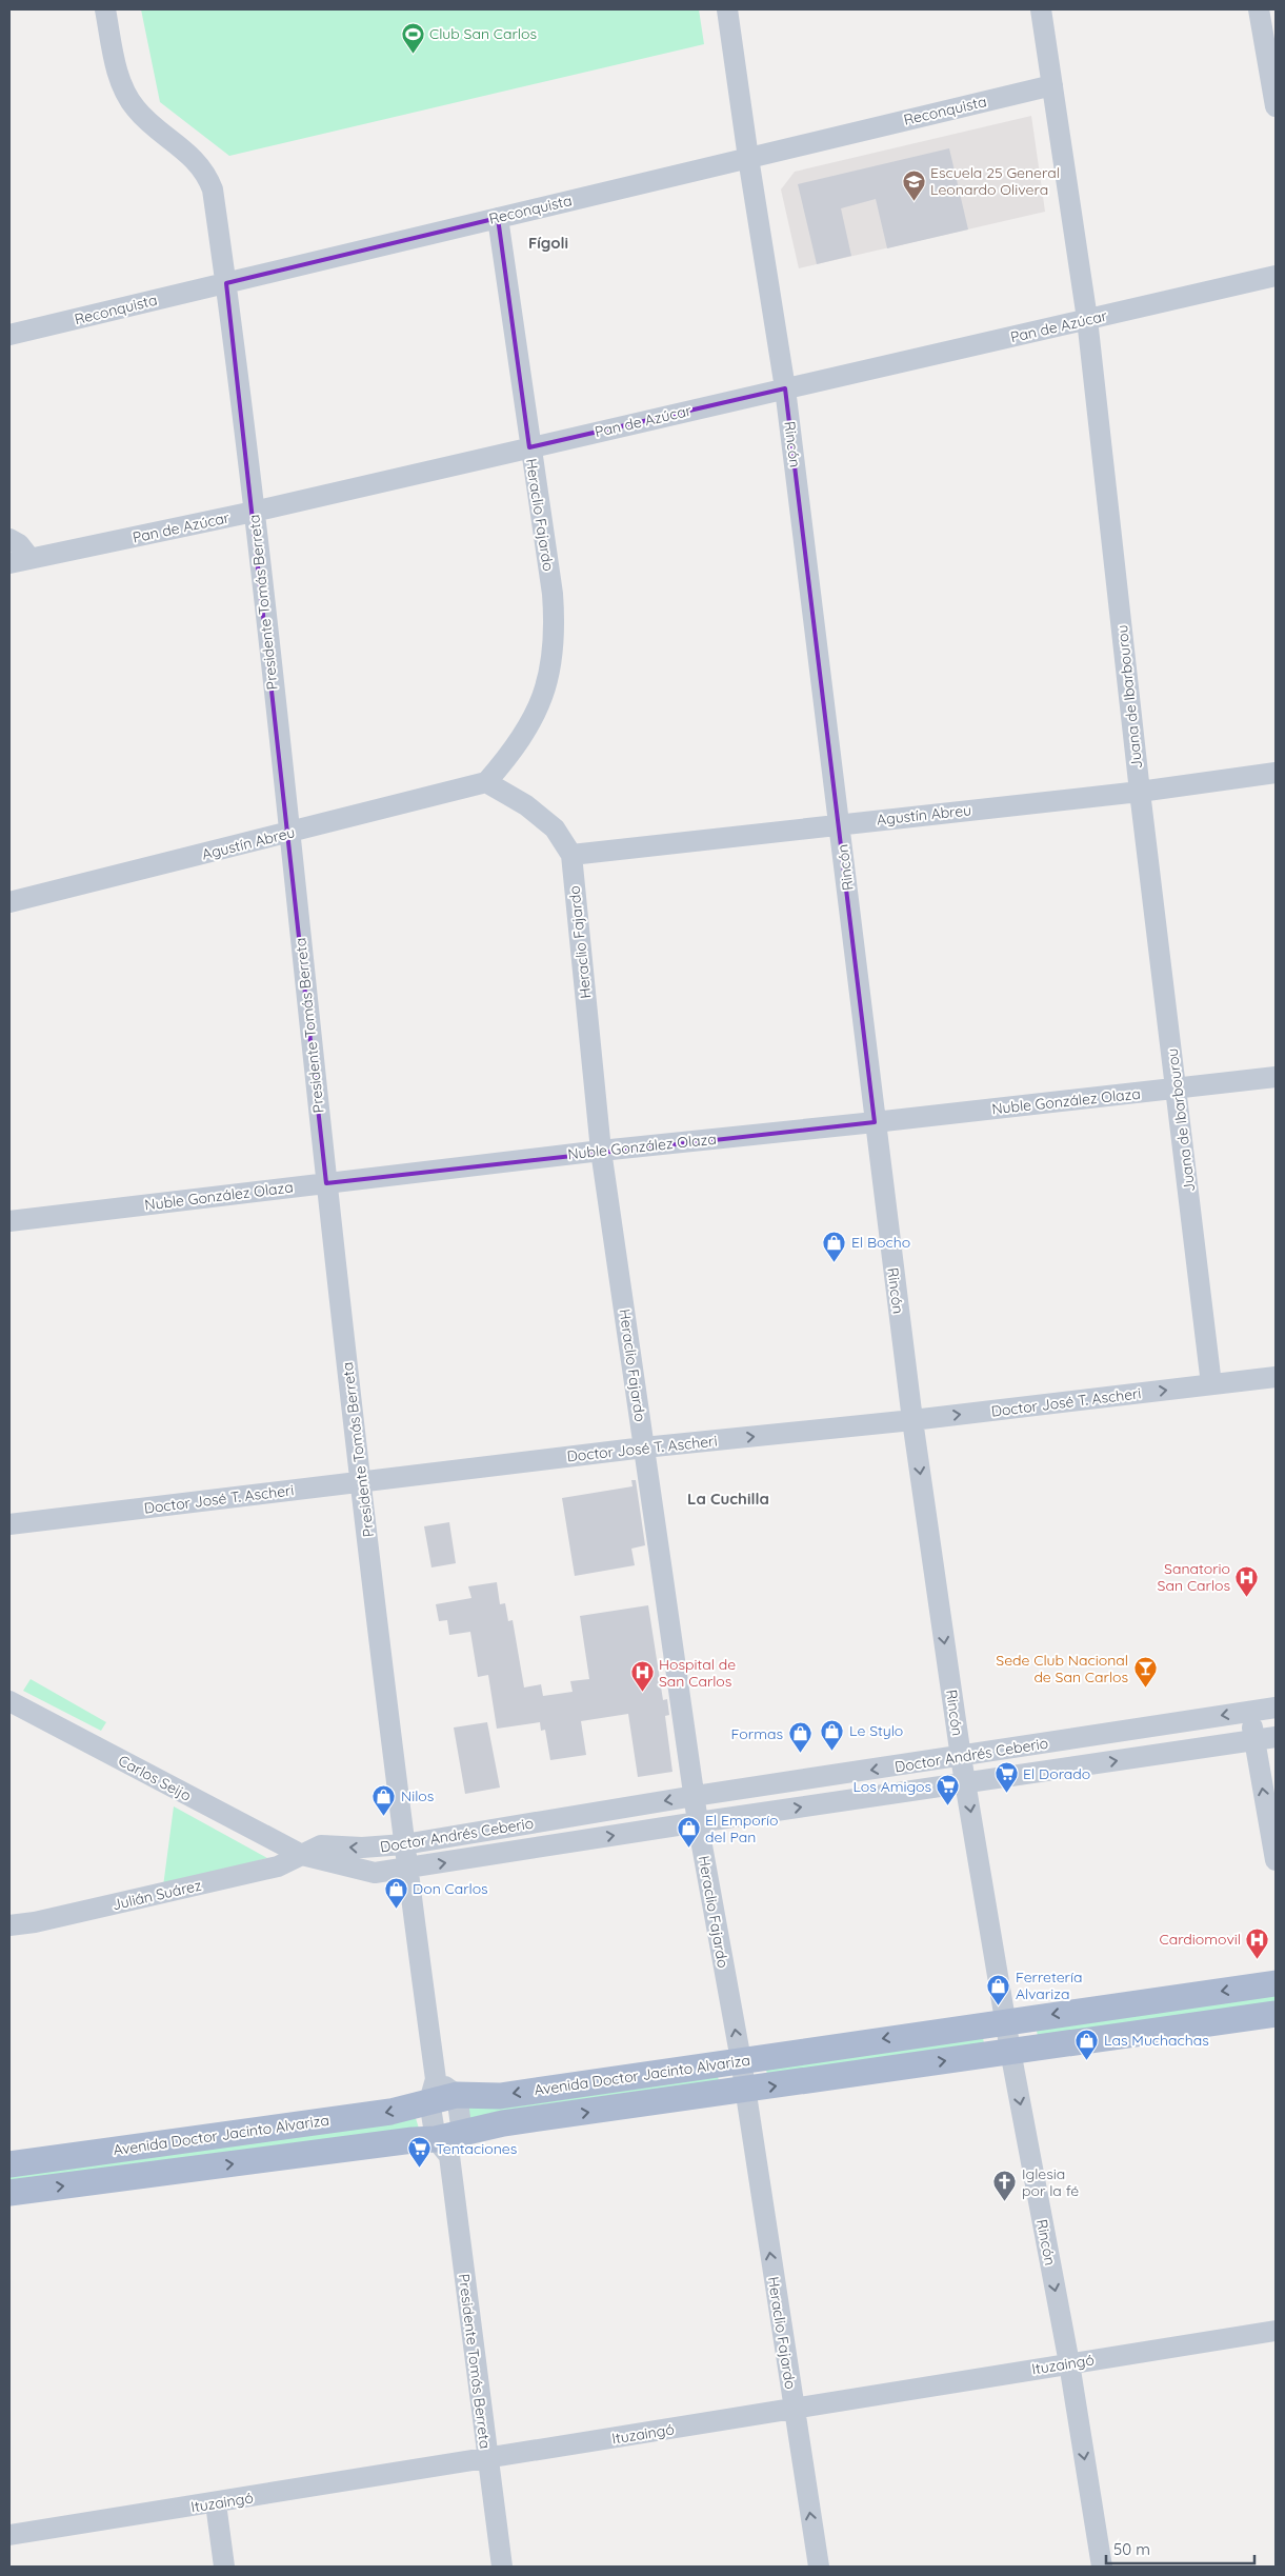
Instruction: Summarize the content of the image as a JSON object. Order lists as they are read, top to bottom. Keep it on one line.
{"streets":{"main road":["Avenida Doctor Jacinto Alvariza"],"street":["Reconquista","Pan de Azúcar","Rincón","Heraclio Fajardo","Presidente Tomás Berreta","Juana de Ibarbourou","Agustín Abreu","Nuble González Olaza","Doctor José T. Ascheri","Doctor Andrés Ceberio","Carlos Seijo","Julián Suárez","Ituzaingó"]},"crossings":[["Reconquista","Rincón"],["Reconquista","Heraclio Fajardo"],["Reconquista","Presidente Tomás Berreta"],["Reconquista","Juana de Ibarbourou"],["Pan de Azúcar","Rincón"],["Pan de Azúcar","Heraclio Fajardo"],["Pan de Azúcar","Presidente Tomás Berreta"],["Pan de Azúcar","Juana de Ibarbourou"],["Rincón","Agustín Abreu"],["Rincón","Nuble González Olaza"],["Rincón","Doctor José T. Ascheri"],["Rincón","Doctor Andrés Ceberio"],["Rincón","Avenida Doctor Jacinto Alvariza"],["Rincón","Ituzaingó"],["Heraclio Fajardo","Agustín Abreu"],["Heraclio Fajardo","Nuble González Olaza"],["Heraclio Fajardo","Doctor José T. Ascheri"],["Heraclio Fajardo","Doctor Andrés Ceberio"],["Heraclio Fajardo","Avenida Doctor Jacinto Alvariza"],["Heraclio Fajardo","Ituzaingó"],["Presidente Tomás Berreta","Agustín Abreu"],["Presidente Tomás Berreta","Nuble González Olaza"],["Presidente Tomás Berreta","Doctor José T. Ascheri"],["Presidente Tomás Berreta","Doctor Andrés Ceberio"],["Presidente Tomás Berreta","Avenida Doctor Jacinto Alvariza"],["Presidente Tomás Berreta","Ituzaingó"],["Juana de Ibarbourou","Agustín Abreu"],["Juana de Ibarbourou","Nuble González Olaza"],["Juana de Ibarbourou","Doctor José T. Ascheri"],["Doctor Andrés Ceberio","Carlos Seijo"],["Doctor Andrés Ceberio","Julián Suárez"],["Carlos Seijo","Julián Suárez"]],"one_way":["Rincón","Doctor José T. Ascheri"],"districts":["Fígoli","La Cuchilla"],"places":{"sports":["Club San Carlos"],"school or university":["Escuela 25 General Leonardo Olivera"],"shop":["El Bocho","Le Stylo","Formas","Nilos","El Emporío del Pan","Don Carlos","Ferretería Alvariza","Las Muchachas"],"hospital":["Sanatorio San Carlos","Hospital de San Carlos","Cardiomovil"],"bar":["Sede Club Nacional de San Carlos"],"supermarket":["El Dorado","Los Amigos","Tentaciones"],"church":["Iglesia por la fé"]},"scale_bar":"50 m"}
